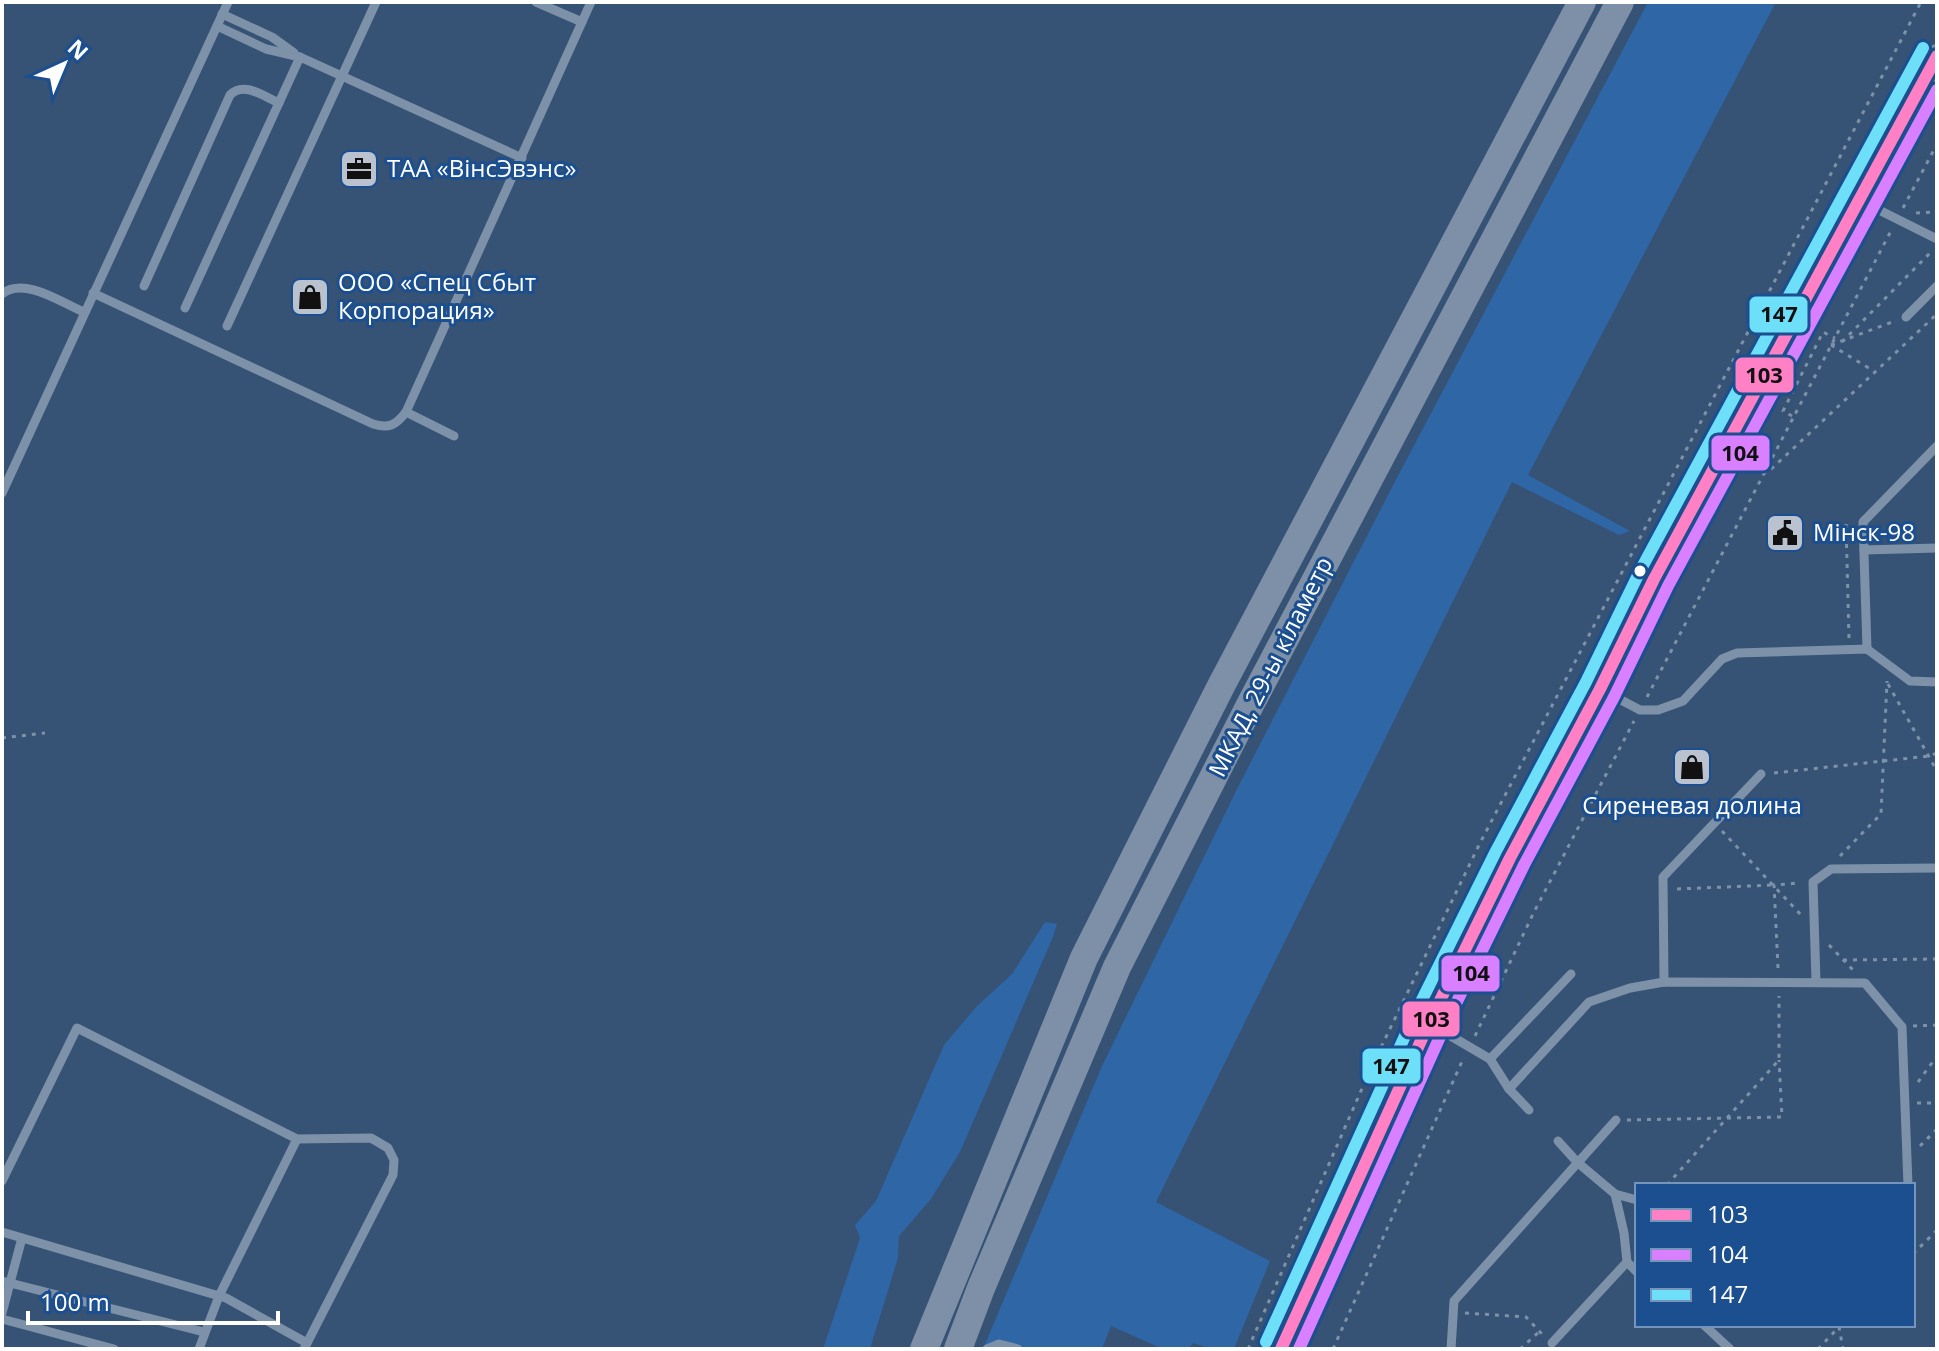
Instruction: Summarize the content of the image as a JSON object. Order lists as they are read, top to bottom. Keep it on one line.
{"streets":{"highway":["МКАД, 29-ы кіламетр"]},"places":{"office":["ТАА «ВінсЭвэнс»"],"shop":["ООО «Спец Сбыт Корпорация»","Сиреневая долина"],"public building":["Мінск-98"]},"lines":["transit line 147","transit line 103","transit line 104"],"legend":["103","104","147"],"scale_bar":"100 m","north":"top right"}
